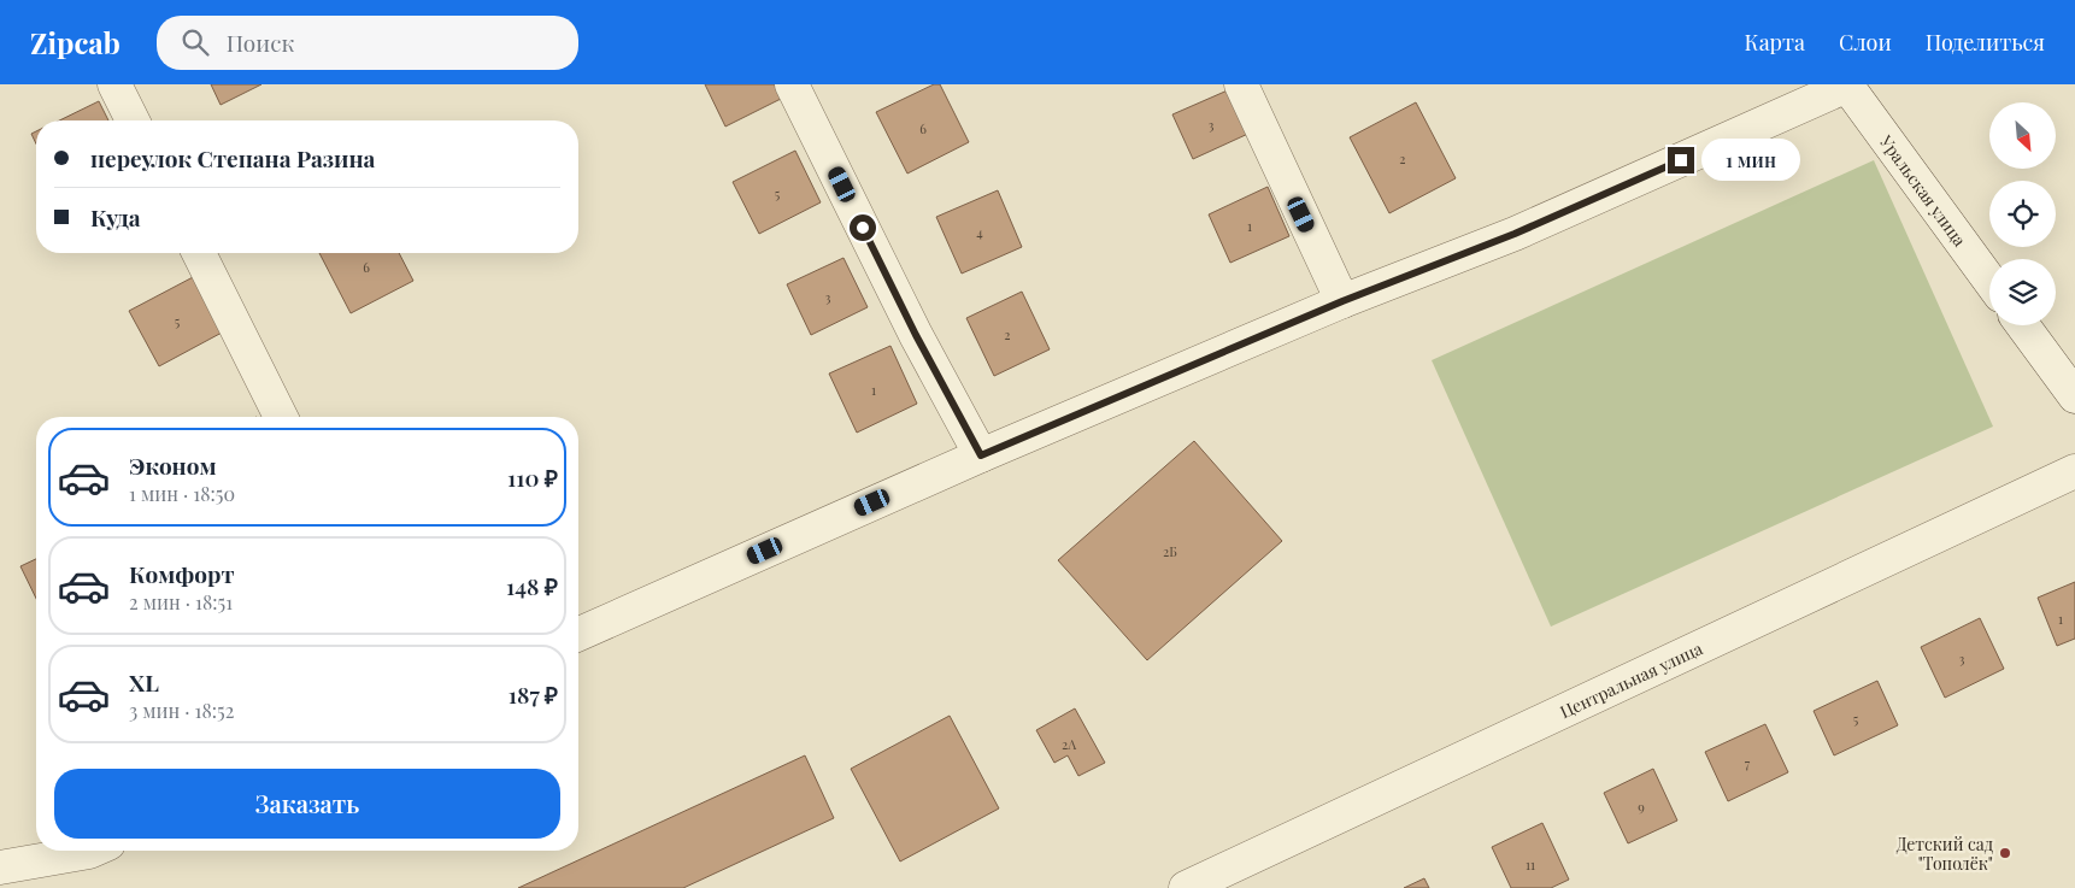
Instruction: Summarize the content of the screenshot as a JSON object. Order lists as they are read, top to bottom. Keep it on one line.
{"streets":{"street":["Уральская улица","Центральная улица"]},"places":["Детский сад \"Тополёк\""],"house_numbers":["3","6","2","5","1","4","6","3","5","2","1","2Б","1","3","5","2А","7","9","11"],"north":"bottom right","page":{"header":"Zipcab","search":"Поиск","nav":["Карта","Слои","Поделиться"],"banner":["переулок Степана Разина","Куда"],"bubble":"1 мин","list":[{"name":"Эконом","note":"1 мин · 18:50","value":"110 ₽"},{"name":"Комфорт","note":"2 мин · 18:51","value":"148 ₽"},{"name":"XL","note":"3 мин · 18:52","value":"187 ₽"}],"buttons":"Заказать"}}
